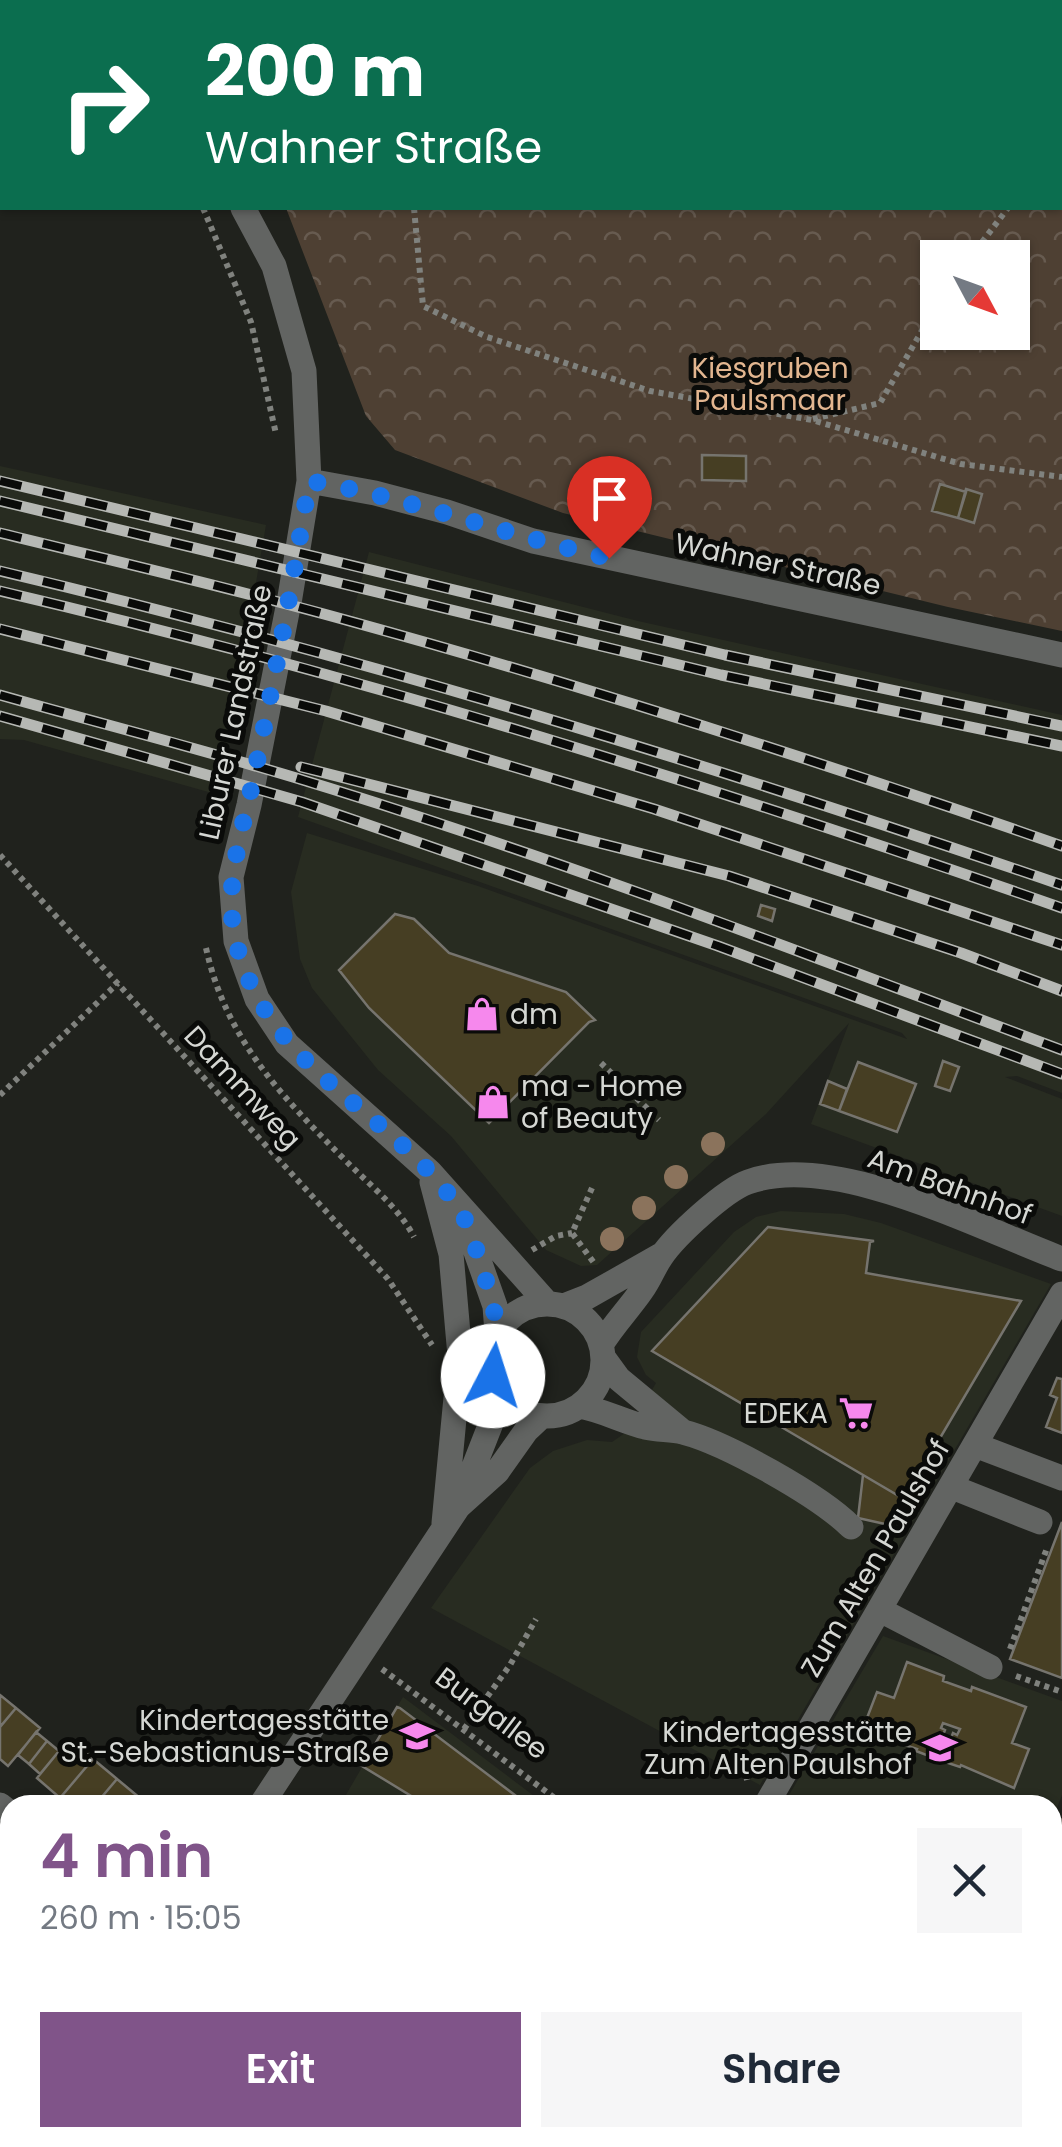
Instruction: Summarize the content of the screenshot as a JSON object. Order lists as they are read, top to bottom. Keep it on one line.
{"streets":{"street":["Wahner Straße","Liburer Landstraße","Am Bahnhof","Zum Alten Paulshof"],"path":["Dammweg","Burgallee"]},"crossings":[["Wahner Straße","Liburer Landstraße"],["Liburer Landstraße","Am Bahnhof"]],"parks":["Kiesgruben Paulsmaar"],"places":{"shop":["dm","ma - Home of Beauty"],"supermarket":["EDEKA"],"school or university":["Kindertagesstätte St.-Sebastianus-Straße","Kindertagesstätte Zum Alten Paulshof"]},"north":"bottom right","page":{"turn":["200 m","Wahner Straße"],"heading":["4 min","260 m · 15:05"],"buttons":["Exit","Share"]}}
